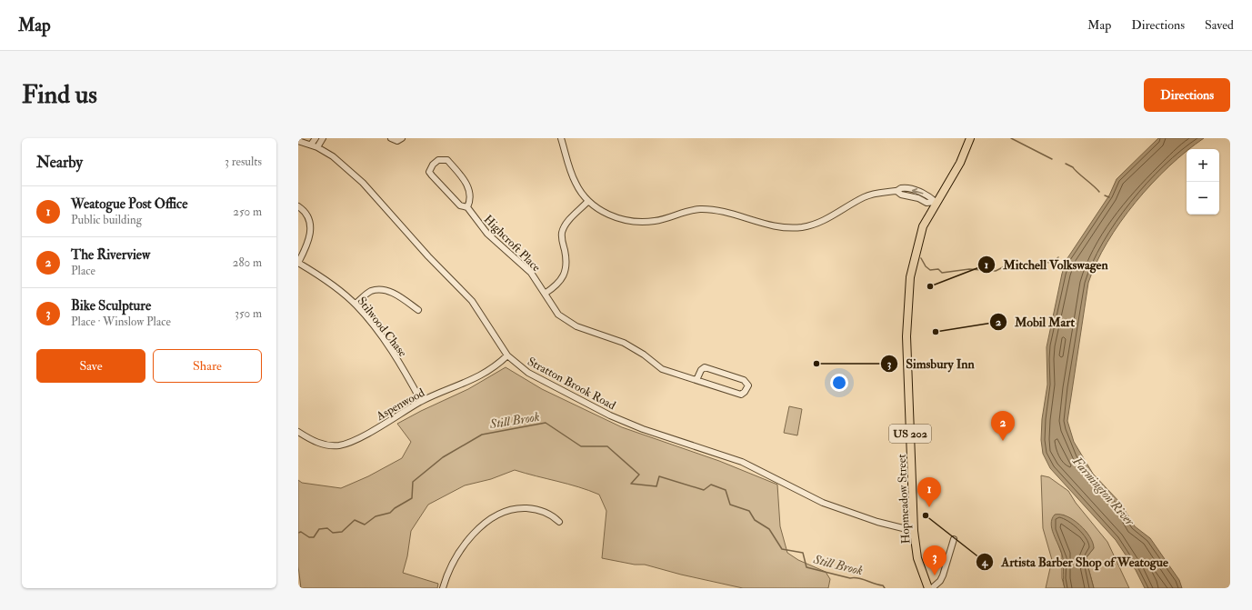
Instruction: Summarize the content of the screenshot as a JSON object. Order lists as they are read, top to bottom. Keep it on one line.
{"streets":{"highway":["US 202","Hopmeadow Street"],"street":["Highcroft Place","Stilwood Chase","Stratton Brook Road","Aspenwood"]},"crossings":[["Stilwood Chase","Aspenwood"],["Stratton Brook Road","Aspenwood"],["Stratton Brook Road","Hopmeadow Street"]],"water":["Still Brook","Farmington River"],"places":["Mitchell Volkswagen","Mobil Mart","Simsbury Inn","Artista Barber Shop of Weatogue"],"page":{"header":"Map","nav":["Map","Directions","Saved"],"buttons":["Directions",["Save","Share"]],"title":"Find us","heading":["Nearby","3 results"],"map_buttons":["+","−"],"list":[{"mark":"1","name":"Weatogue Post Office","note":"Public building","value":"250 m"},{"mark":"2","name":"The Riverview","note":"Place","value":"280 m"},{"mark":"3","name":"Bike Sculpture","note":"Place · Winslow Place","value":"350 m"}],"pins":["2","1","3"]}}
